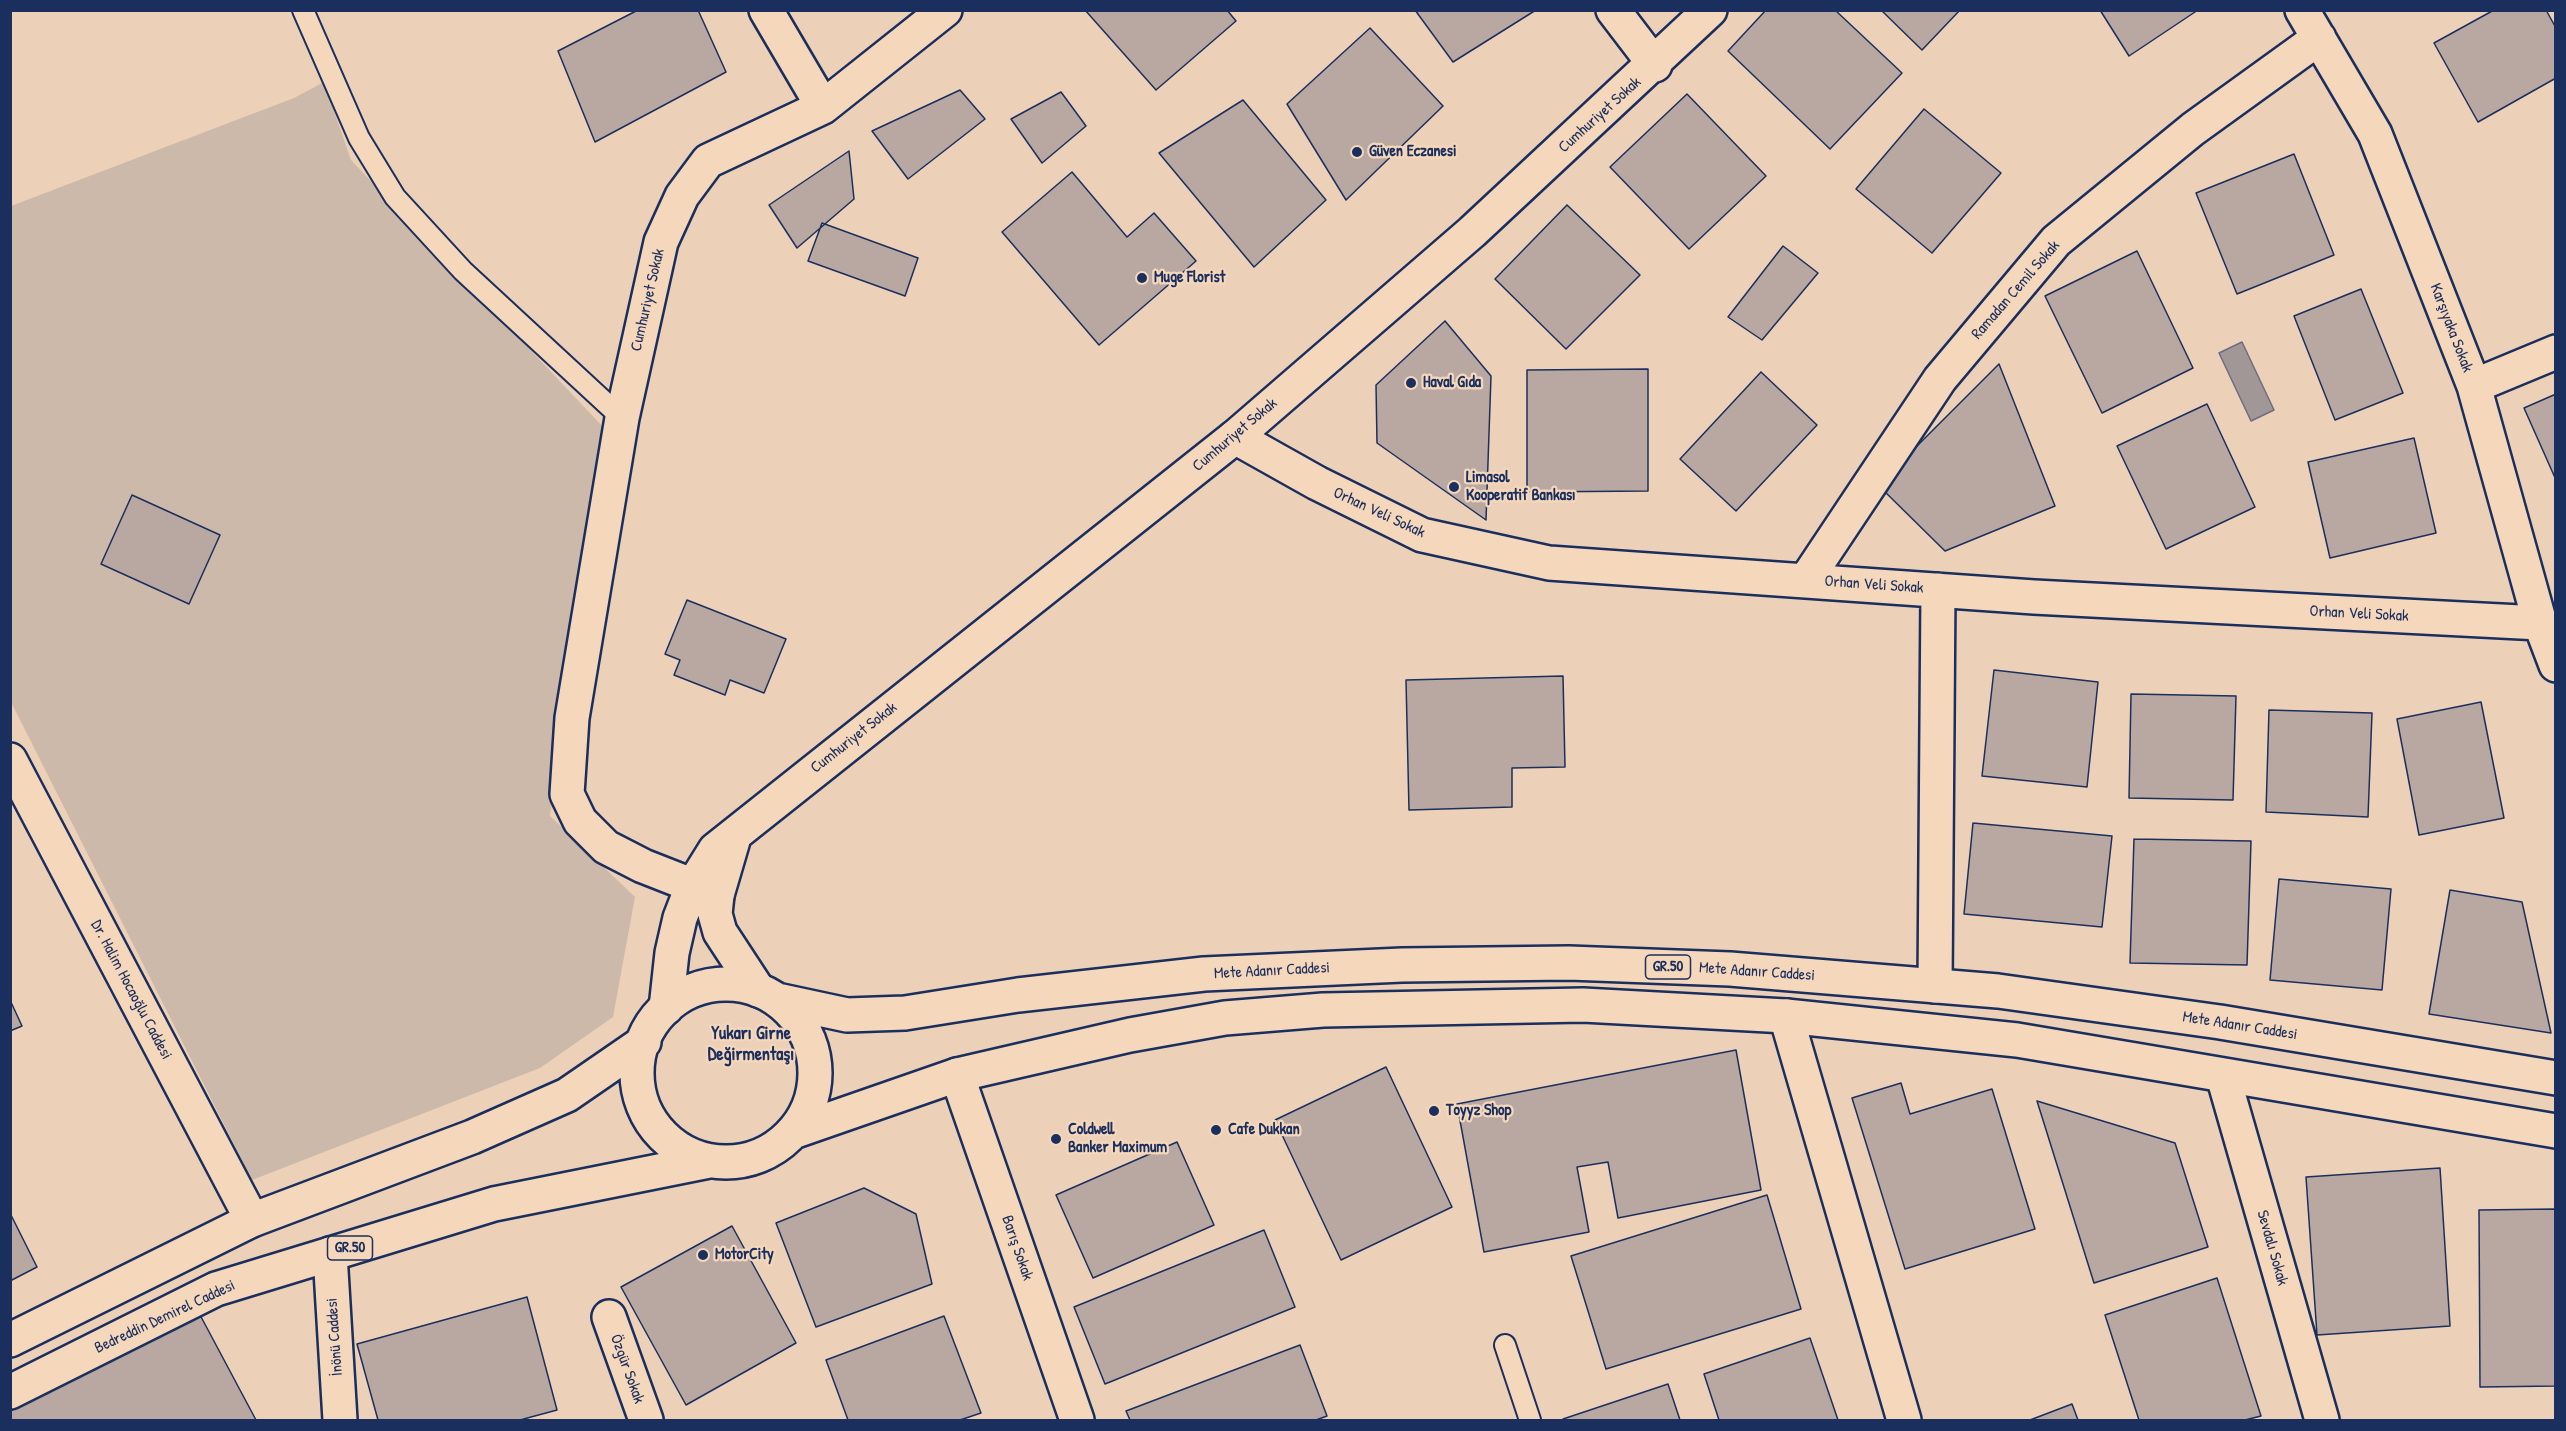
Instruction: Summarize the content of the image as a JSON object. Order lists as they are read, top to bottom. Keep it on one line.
{"streets":{"street":["Cumhuriyet Sokak","Ramadan Cemil Sokak","Karşıyaka Sokak","Orhan Veli Sokak","GR.50","Mete Adanır Caddesi","Dr. Halim Hocaoğlu Caddesi","Barış Sokak","Sevdalı Sokak","Bedreddin Demirel Caddesi","İnönü Caddesi","Özgür Sokak"]},"crossings":[["Cumhuriyet Sokak","Orhan Veli Sokak"],["Ramadan Cemil Sokak","Karşıyaka Sokak"],["Ramadan Cemil Sokak","Orhan Veli Sokak"],["Karşıyaka Sokak","Orhan Veli Sokak"],["GR.50","Mete Adanır Caddesi"],["GR.50","Dr. Halim Hocaoğlu Caddesi"],["GR.50","Barış Sokak"],["GR.50","Sevdalı Sokak"],["GR.50","Bedreddin Demirel Caddesi"],["Mete Adanır Caddesi","Bedreddin Demirel Caddesi"],["Bedreddin Demirel Caddesi","İnönü Caddesi"]],"districts":["Yukarı Girne Değirmentaşı"],"places":["Güven Eczanesi","Muge Florist","Haval Gıda","Limasol Kooperatif Bankası","Toyyz Shop","Cafe Dukkan","Coldwell Banker Maximum","MotorCity"]}
